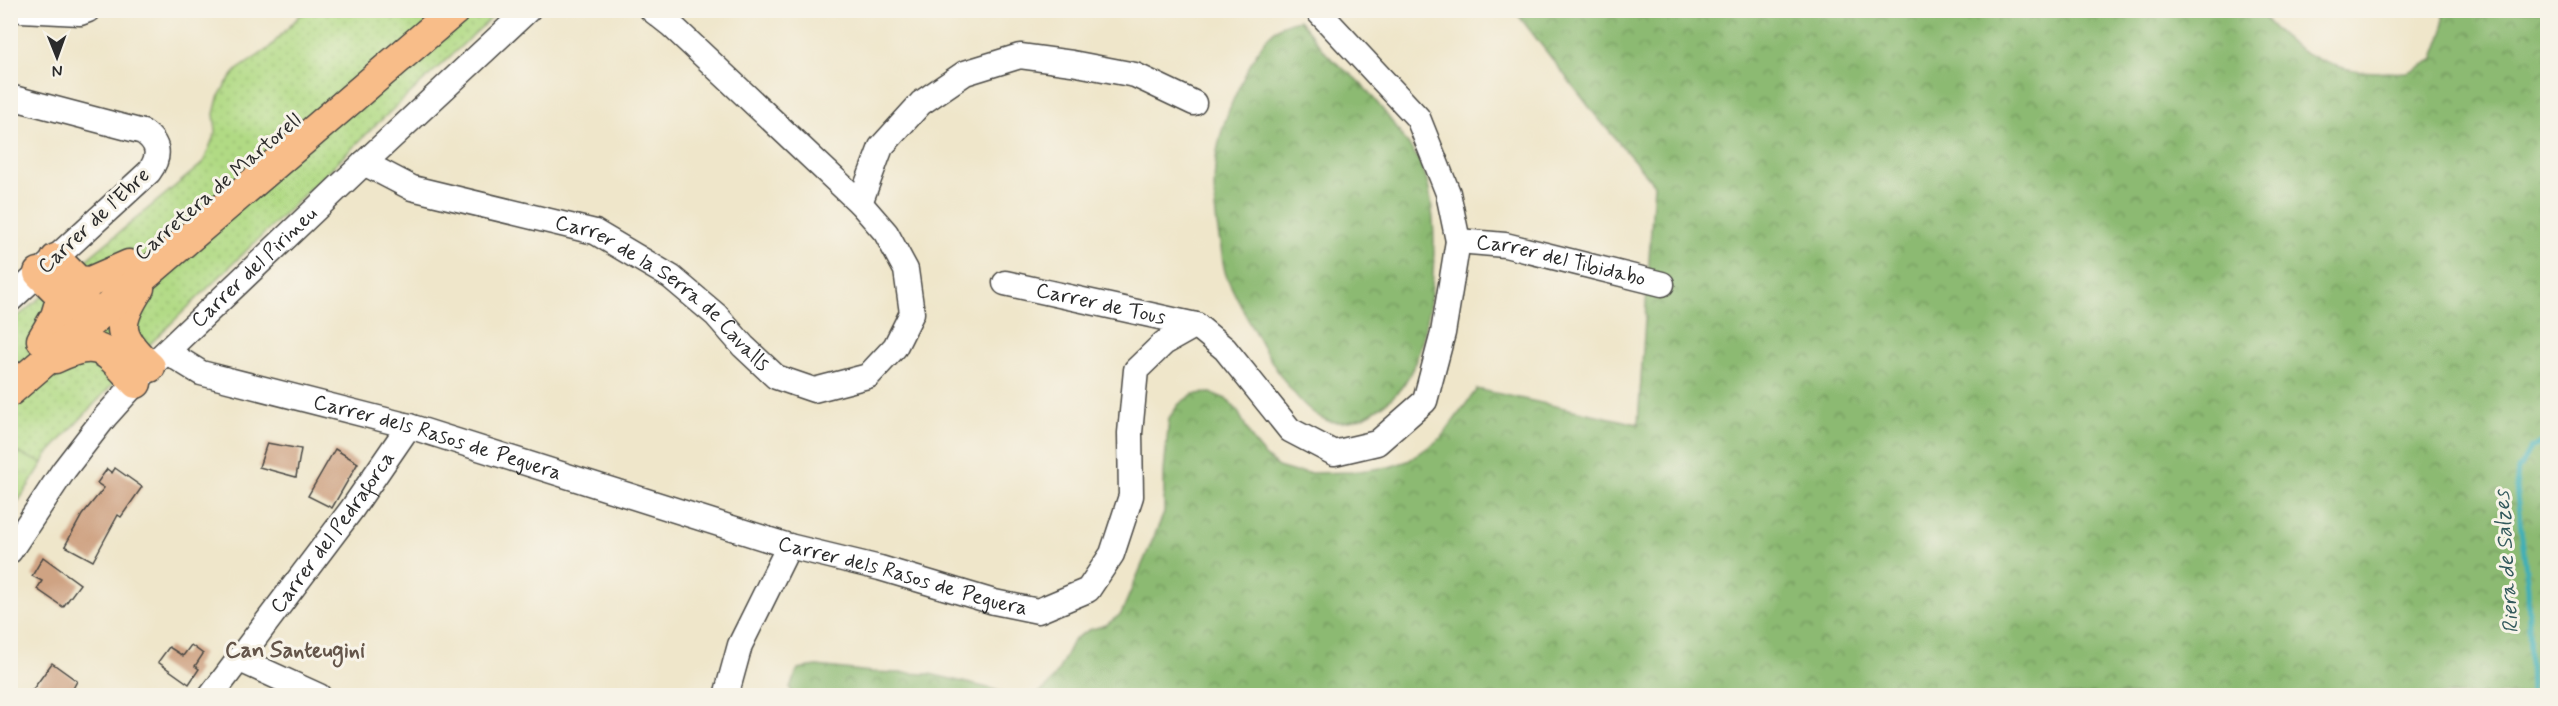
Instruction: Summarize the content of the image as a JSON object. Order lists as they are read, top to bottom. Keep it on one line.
{"streets":{"main road":["Carretera de Martorell"],"street":["Carrer de l'Ebre","Carrer del Tibidabo","Carrer del Pirineu","Carrer de la Serra de Cavalls","Carrer de Tous","Carrer dels Rasos de Peguera","Carrer del Pedraforca"]},"crossings":[["Carrer del Pirineu","Carrer de la Serra de Cavalls"],["Carrer del Pirineu","Carrer dels Rasos de Peguera"],["Carrer de Tous","Carrer dels Rasos de Peguera"],["Carrer dels Rasos de Peguera","Carrer del Pedraforca"]],"districts":["Can Santeugini"],"water":["Riera de Salzes"],"north":"bottom"}
